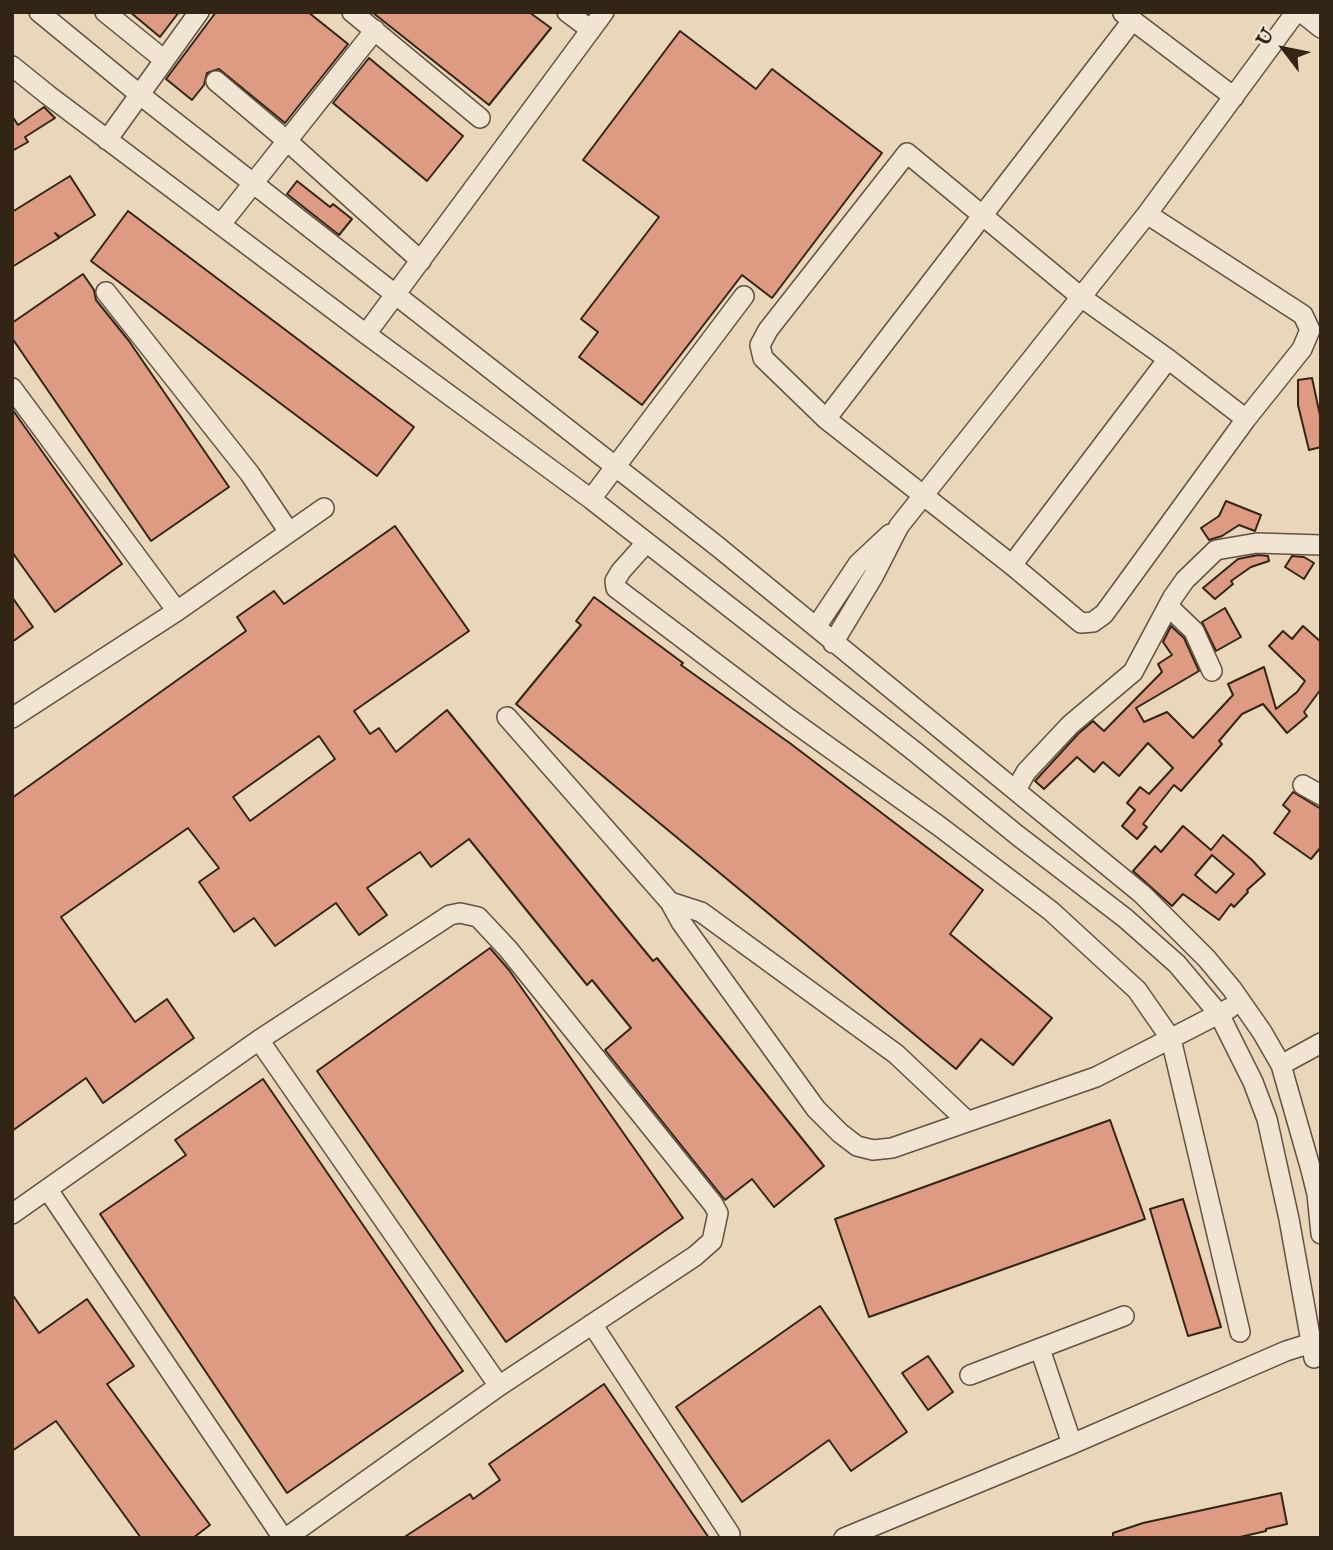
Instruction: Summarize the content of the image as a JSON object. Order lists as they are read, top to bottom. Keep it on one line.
{"north":"top left"}
